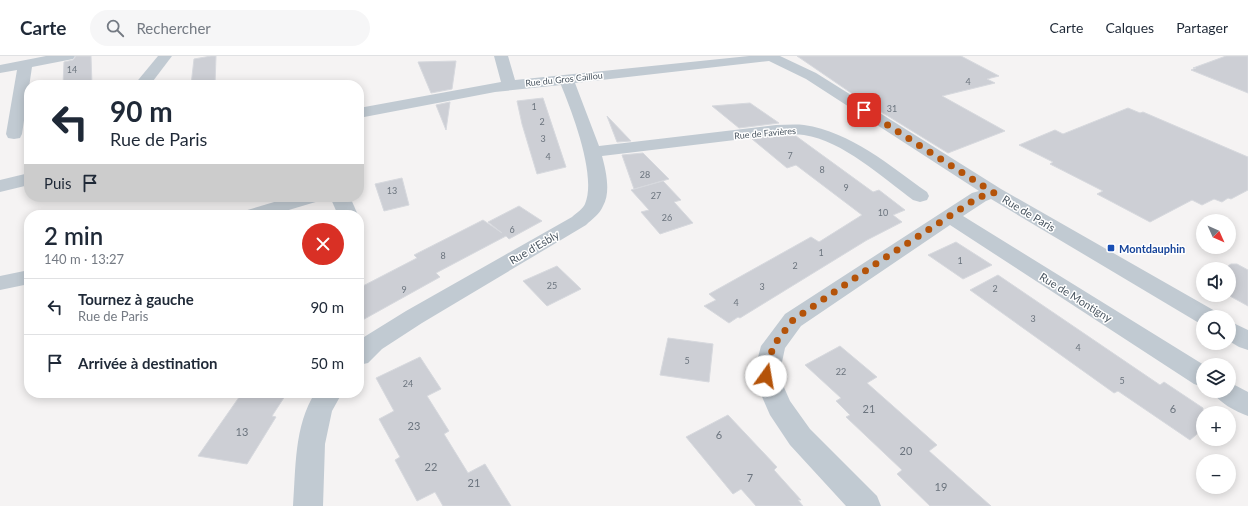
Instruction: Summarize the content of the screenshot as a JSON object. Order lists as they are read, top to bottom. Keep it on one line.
{"streets":{"street":["Rue du Gros Caillou","Rue de Favières","Rue de Paris","Rue d'Esbly","Rue de Montigny"]},"crossings":[["Rue du Gros Caillou","Rue de Paris"],["Rue du Gros Caillou","Rue d'Esbly"],["Rue de Favières","Rue d'Esbly"]],"places":{"transit":["Montdauphin"]},"house_numbers":["14","4","1","31","2","3","7","4","8","28","9","13","27","10","26","6","1","8","1","2","25","3","2","9","4","3","4","5","22","5","24","21","6","23","13","6","20","22","7","21","19"],"north":"bottom right","page":{"header":"Carte","search":"Rechercher","nav":["Carte","Calques","Partager"],"turn":["90 m","Rue de Paris"],"then":"Puis","heading":["2 min","140 m · 13:27"],"map_buttons":["+","−"],"list":[{"name":"Tournez à gauche","note":"Rue de Paris","value":"90 m"},{"name":"Arrivée à destination","value":"50 m"}]}}
